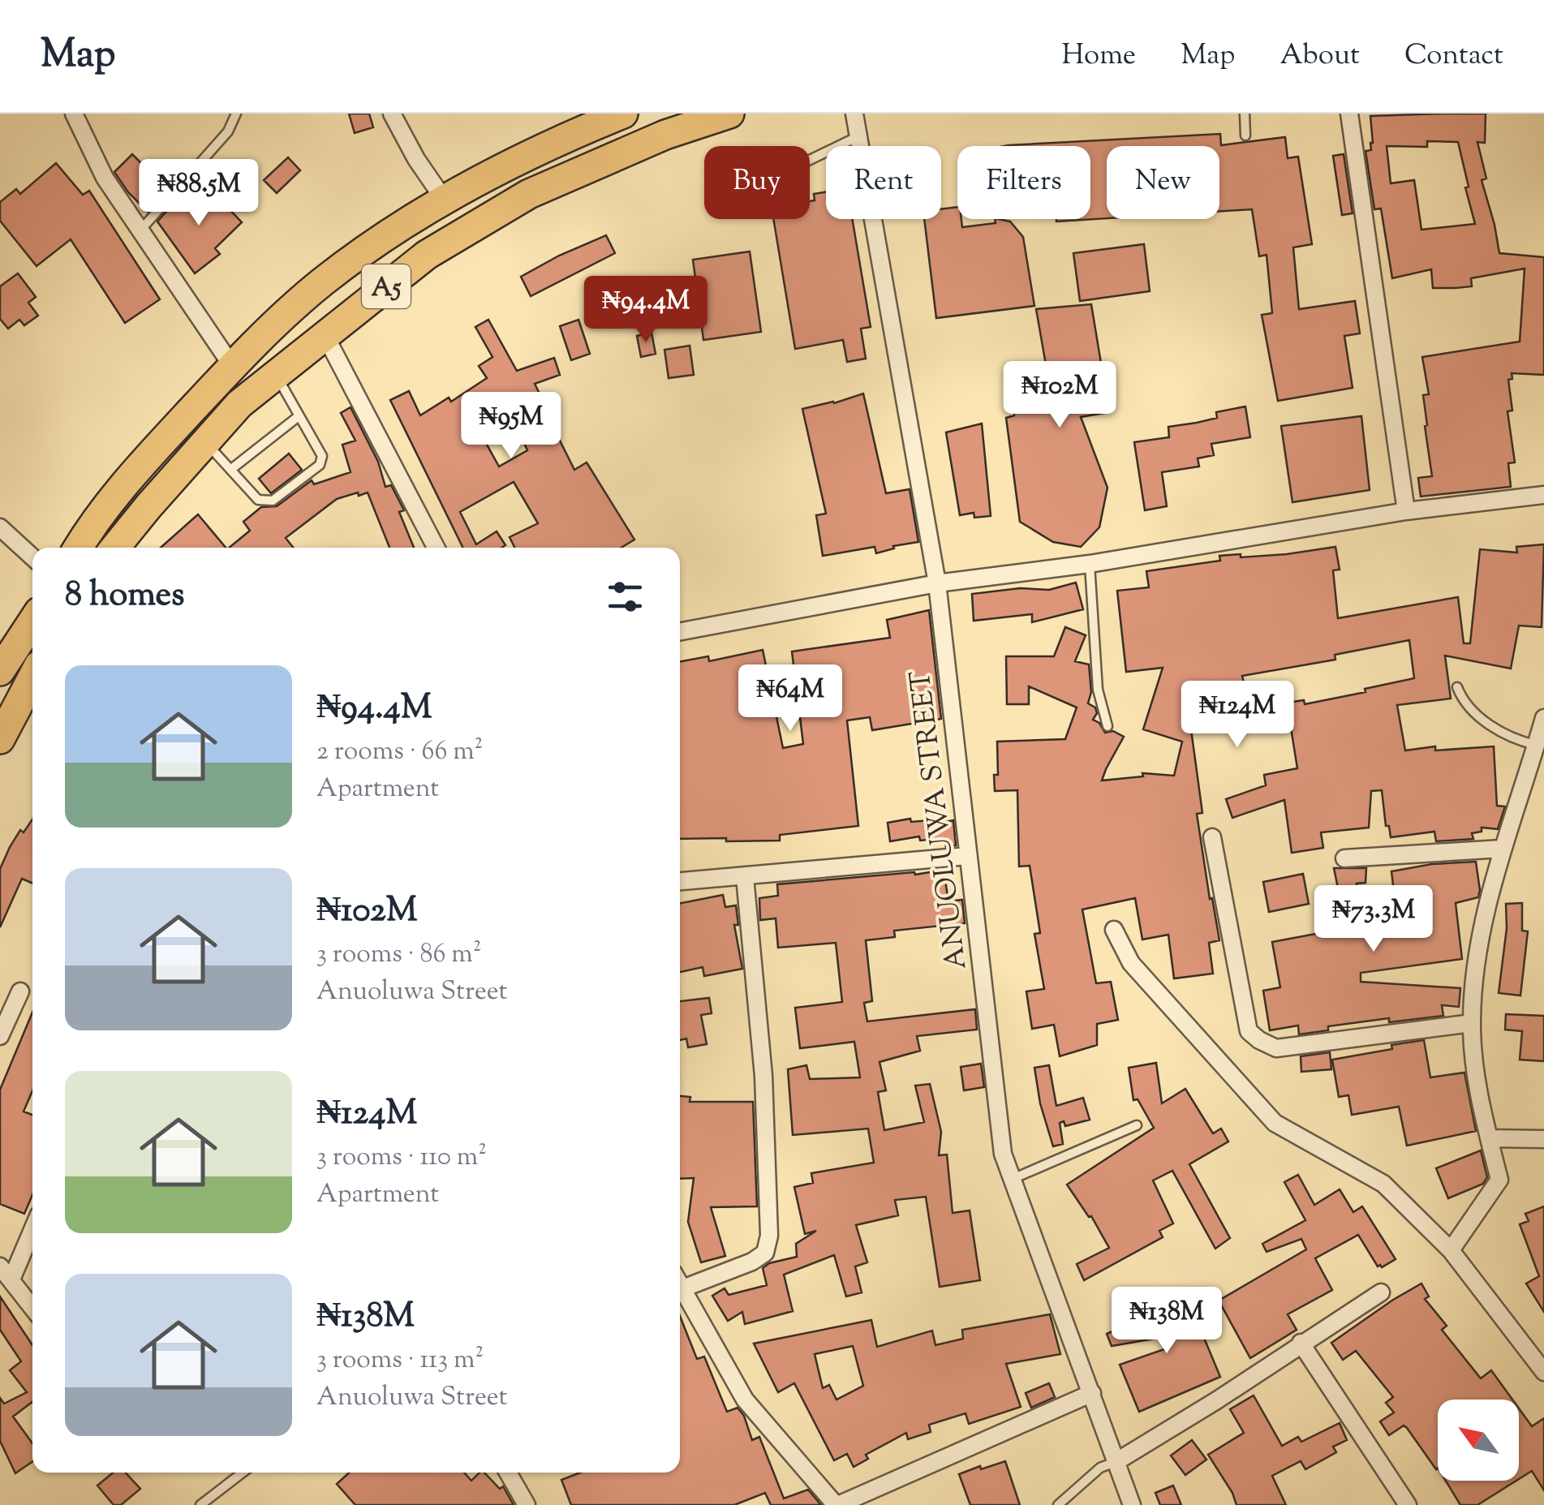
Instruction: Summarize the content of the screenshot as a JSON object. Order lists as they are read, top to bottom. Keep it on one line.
{"streets":{"highway":["A5"],"street":["ANUOLUWA STREET"]},"north":"top left","page":{"header":"Map","nav":["Home","Map","About","Contact"],"chip":["Buy","Rent","Filters","New"],"price":["₦88.5M","₦94.4M","₦102M","₦95M","₦64M","₦124M","₦73.3M","₦138M"],"heading":"8 homes","list":[{"name":"₦94.4M","note":"2 rooms · 66 m² · Apartment"},{"name":"₦102M","note":"3 rooms · 86 m² · Anuoluwa Street"},{"name":"₦124M","note":"3 rooms · 110 m² · Apartment"},{"name":"₦138M","note":"3 rooms · 113 m² · Anuoluwa Street"}]}}
